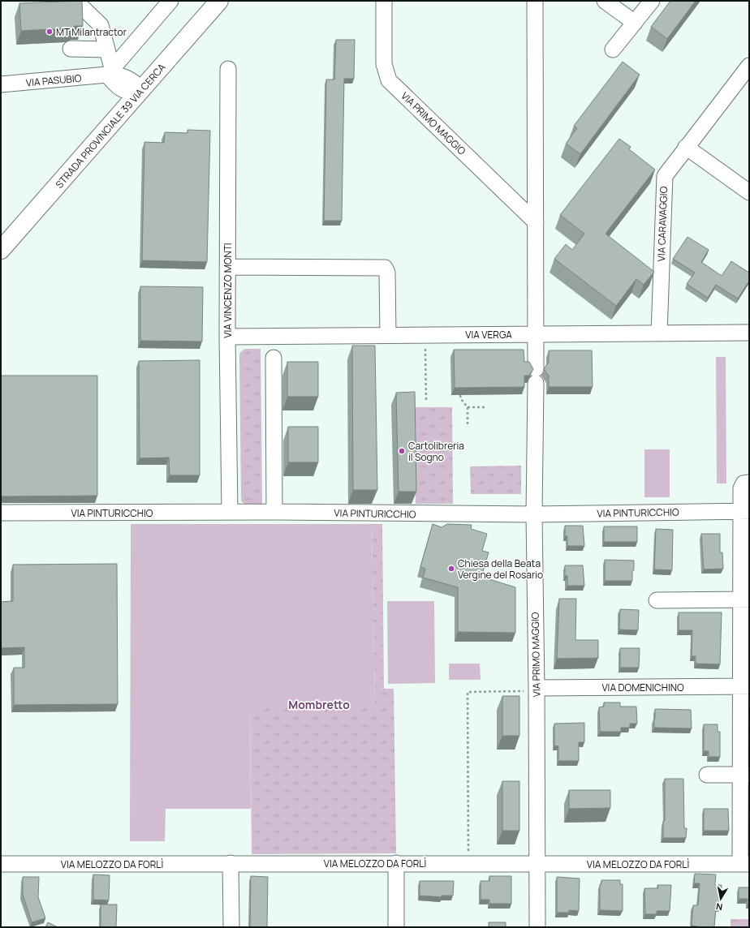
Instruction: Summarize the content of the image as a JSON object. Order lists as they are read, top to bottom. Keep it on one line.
{"streets":{"main road":["STRADA PROVINCIALE 39 VIA CERCA"],"street":["VIA PASUBIO","VIA PRIMO MAGGIO","VIA CARAVAGGIO","VIA VINCENZO MONTI","VIA VERGA","VIA PINTURICCHIO","VIA DOMENICHINO","VIA MELOZZO DA FORLÌ"]},"crossings":[["VIA PRIMO MAGGIO","VIA VERGA"],["VIA PRIMO MAGGIO","VIA PINTURICCHIO"],["VIA PRIMO MAGGIO","VIA DOMENICHINO"],["VIA PRIMO MAGGIO","VIA MELOZZO DA FORLÌ"],["VIA CARAVAGGIO","VIA VERGA"],["VIA VINCENZO MONTI","VIA VERGA"],["VIA VINCENZO MONTI","VIA PINTURICCHIO"]],"districts":["Mombretto"],"places":["MT Milantractor","Cartolibreria il Sogno","Chiesa della Beata Vergine del Rosario"],"north":"bottom"}
